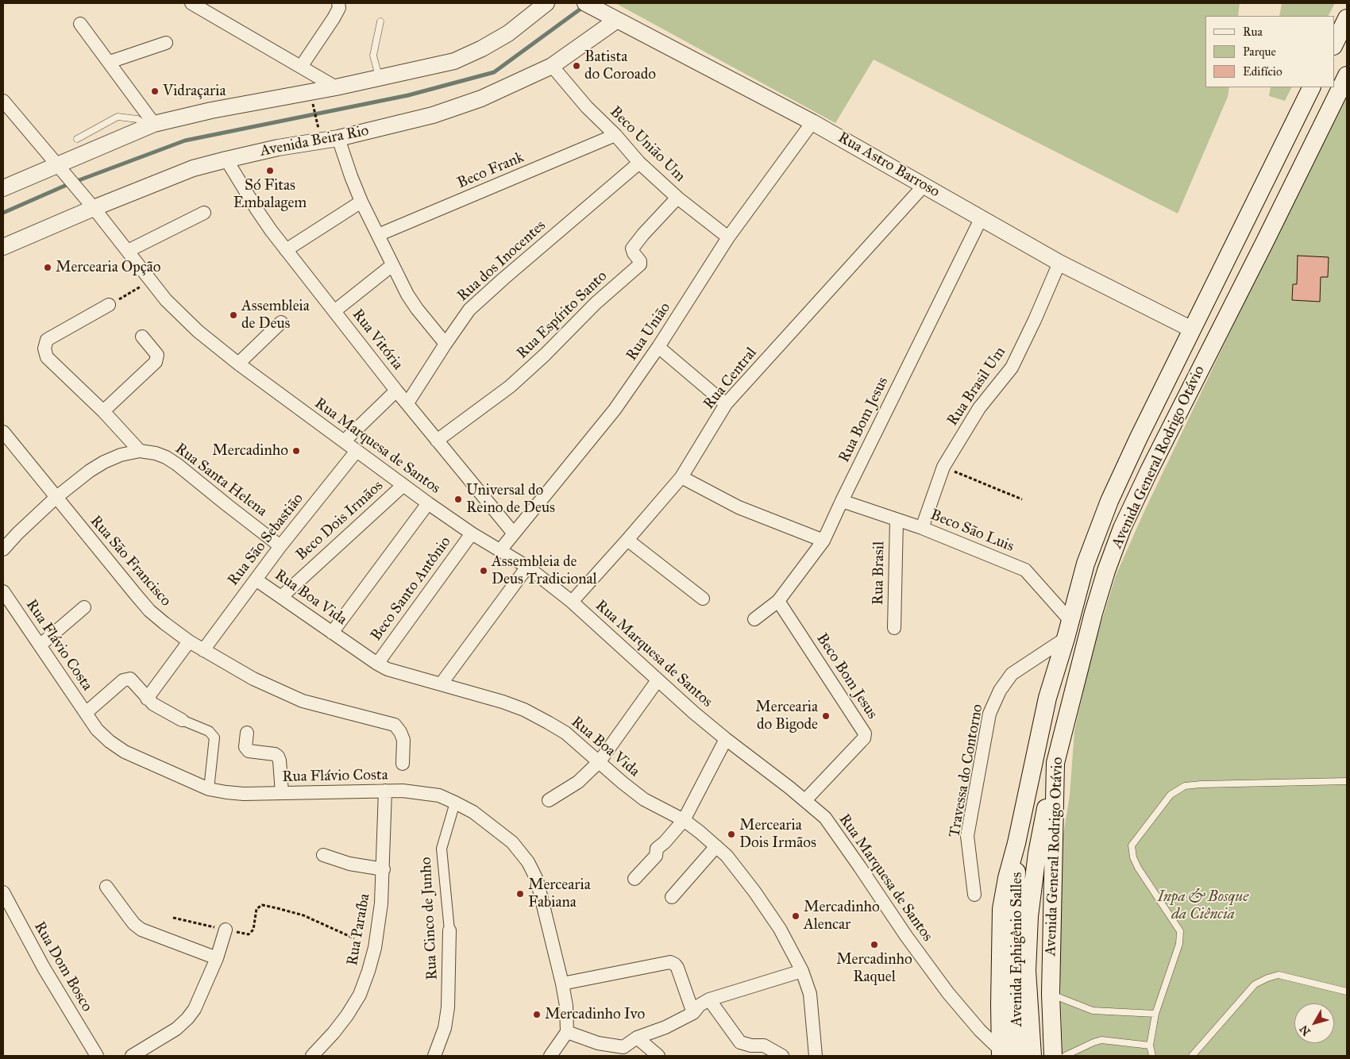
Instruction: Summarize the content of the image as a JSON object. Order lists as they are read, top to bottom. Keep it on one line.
{"streets":{"main road":["Avenida General Rodrigo Otávio","Avenida Ephigênio Salles"],"street":["Avenida Beira Rio","Beco União Um","Rua Astro Barroso","Beco Frank","Rua dos Inocentes","Rua Espírito Santo","Rua União","Rua Vitória","Rua Central","Rua Brasil Um","Rua Bom Jesus","Rua Marquesa de Santos","Rua Santa Helena","Beco Dois Irmãos","Beco São Luis","Rua São Sebastião","Rua São Francisco","Rua Brasil","Beco Santo Antônio","Rua Boa Vida","Rua Flávio Costa","Beco Bom Jesus","Travessa do Contorno","Rua Cinco de Junho","Rua Paraíba","Rua Dom Bosco"]},"crossings":[["Avenida Beira Rio","Beco União Um"],["Avenida Beira Rio","Rua Astro Barroso"],["Avenida Beira Rio","Rua Vitória"],["Avenida Beira Rio","Rua Marquesa de Santos"],["Beco União Um","Beco Frank"],["Beco União Um","Rua dos Inocentes"],["Beco União Um","Rua Espírito Santo"],["Beco União Um","Rua União"],["Rua Astro Barroso","Rua União"],["Rua Astro Barroso","Rua Central"],["Rua Astro Barroso","Rua Brasil Um"],["Rua Astro Barroso","Rua Bom Jesus"],["Rua Astro Barroso","Avenida General Rodrigo Otávio"],["Rua dos Inocentes","Rua Vitória"],["Rua Espírito Santo","Rua Vitória"],["Rua União","Rua Vitória"],["Rua União","Rua Marquesa de Santos"],["Rua Central","Rua Marquesa de Santos"],["Rua Brasil Um","Beco São Luis"],["Rua Bom Jesus","Beco São Luis"],["Rua Bom Jesus","Beco Bom Jesus"],["Rua Marquesa de Santos","Avenida General Rodrigo Otávio"],["Rua Marquesa de Santos","Beco Dois Irmãos"],["Rua Marquesa de Santos","Rua São Sebastião"],["Rua Marquesa de Santos","Beco Santo Antônio"],["Rua Marquesa de Santos","Beco Bom Jesus"],["Avenida General Rodrigo Otávio","Beco São Luis"],["Avenida General Rodrigo Otávio","Travessa do Contorno"],["Avenida General Rodrigo Otávio","Avenida Ephigênio Salles"],["Rua Santa Helena","Rua São Sebastião"],["Rua Santa Helena","Rua São Francisco"],["Beco Dois Irmãos","Rua Boa Vida"],["Beco São Luis","Rua Brasil"],["Rua São Sebastião","Rua São Francisco"],["Rua São Sebastião","Rua Boa Vida"],["Beco Santo Antônio","Rua Boa Vida"],["Rua Flávio Costa","Rua Cinco de Junho"],["Rua Flávio Costa","Rua Paraíba"]],"parks":["Inpa & Bosque da Ciência"],"places":["Batista do Coroado","Vidraçaria","Só Fitas Embalagem","Mercearia Opção","Assembleia de Deus","Mercadinho","Universal do Reino de Deus","Assembleia de Deus Tradicional","Mercearia do Bigode","Mercearia Dois Irmãos","Mercearia Fabiana","Mercadinho Alencar","Mercadinho Raquel","Mercadinho Ivo"],"legend":["Rua","Parque","Edifício"],"north":"bottom left"}
